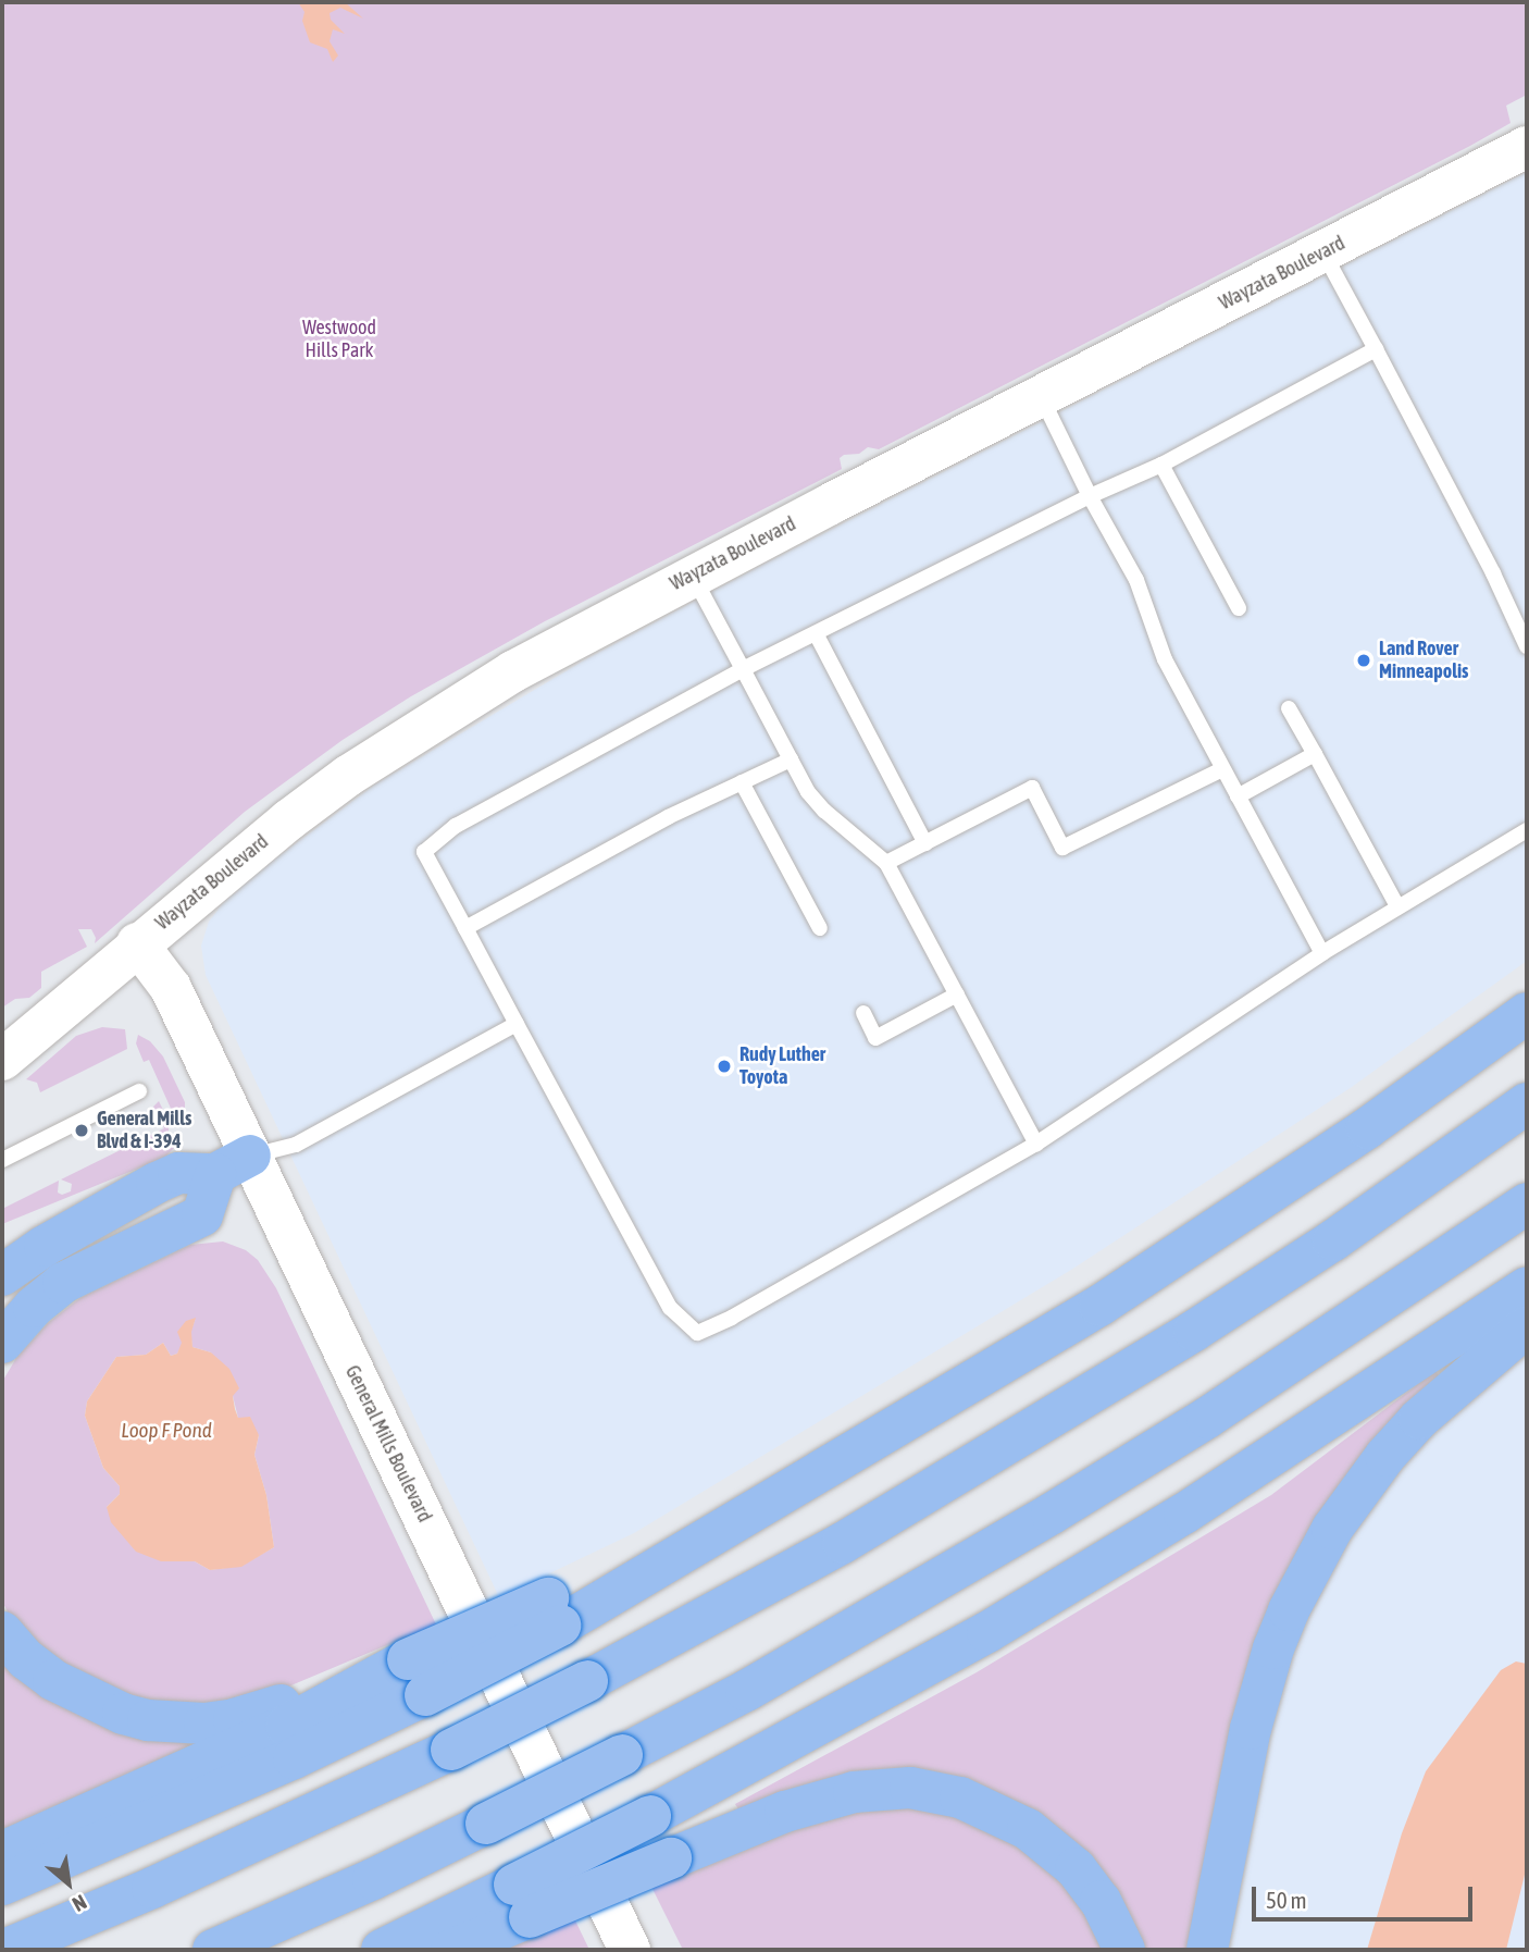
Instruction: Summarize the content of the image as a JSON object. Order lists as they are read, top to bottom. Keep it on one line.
{"streets":{"street":["Wayzata Boulevard","General Mills Boulevard"]},"crossings":[["Wayzata Boulevard","General Mills Boulevard"]],"water":["Loop F Pond"],"parks":["Westwood Hills Park"],"places":["Land Rover Minneapolis","Rudy Luther Toyota","General Mills Blvd & I-394"],"scale_bar":"50 m","north":"bottom right"}
